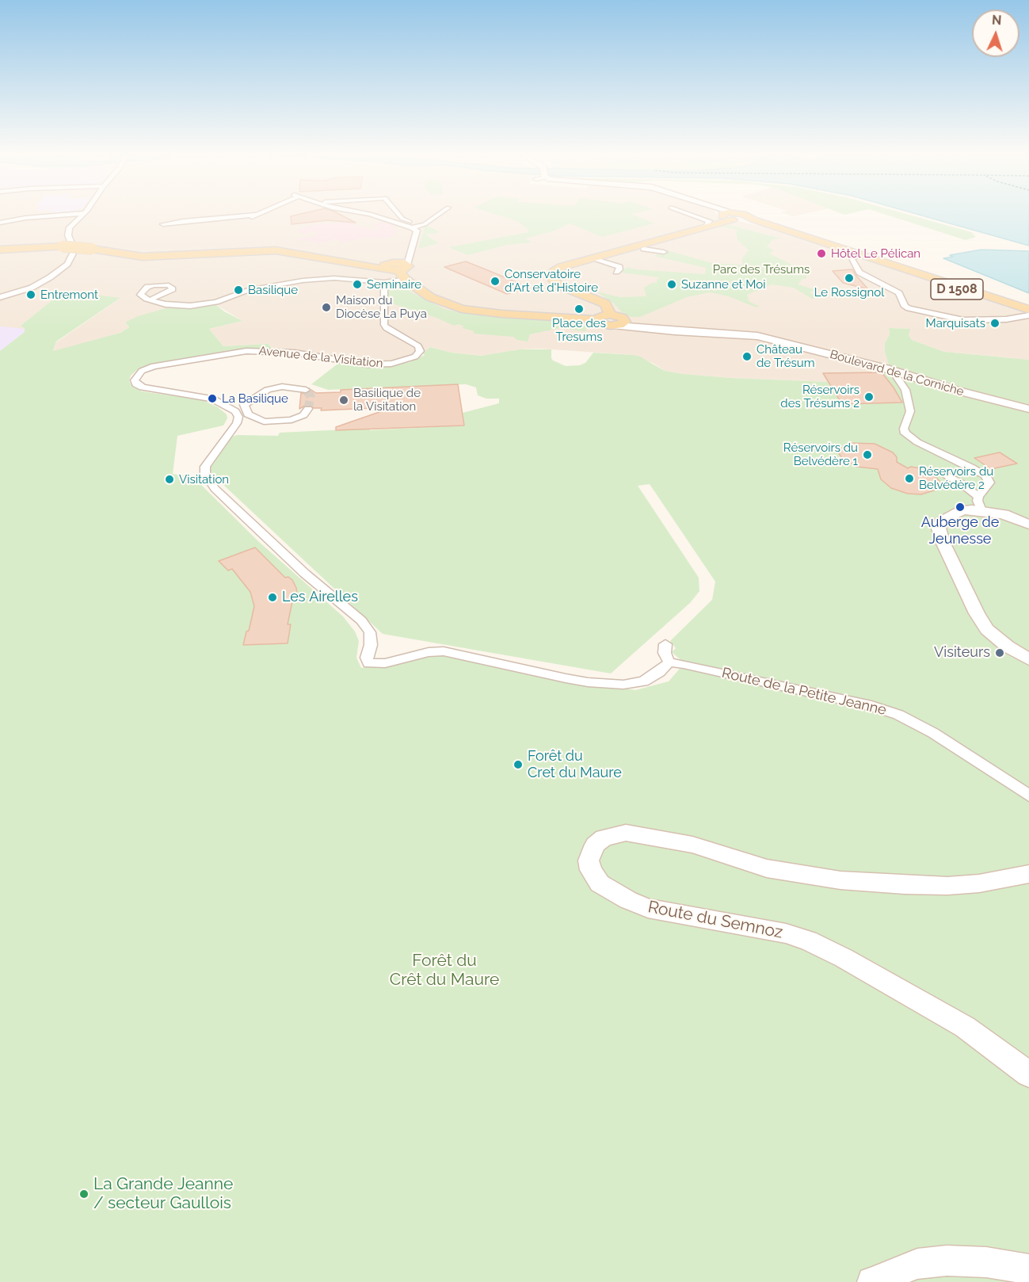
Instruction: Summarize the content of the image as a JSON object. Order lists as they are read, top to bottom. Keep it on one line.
{"streets":{"main road":["D 1508","Boulevard de la Corniche","Route du Semnoz"],"street":["Avenue de la Visitation","Route de la Petite Jeanne"]},"crossings":[["Avenue de la Visitation","Route de la Petite Jeanne"]],"parks":["Parc des Trésums","Forêt du Crêt du Maure"],"places":["Hôtel Le Pélican","Le Rossignol","Conservatoire d'Art et d'Histoire","Seminaire","Suzanne et Moi","Basilique","Entremont","Maison du Diocèse La Puya","Place des Tresums","Marquisats","Château de Trésum","Réservoirs des Trésums 2","La Basilique","Basilique de la Visitation","Réservoirs du Belvédère 1","Réservoirs du Belvédère 2","Visitation","Auberge de Jeunesse","Les Airelles","Visiteurs","Forêt du Cret du Maure","La Grande Jeanne / secteur Gaullois"],"north":"top"}
